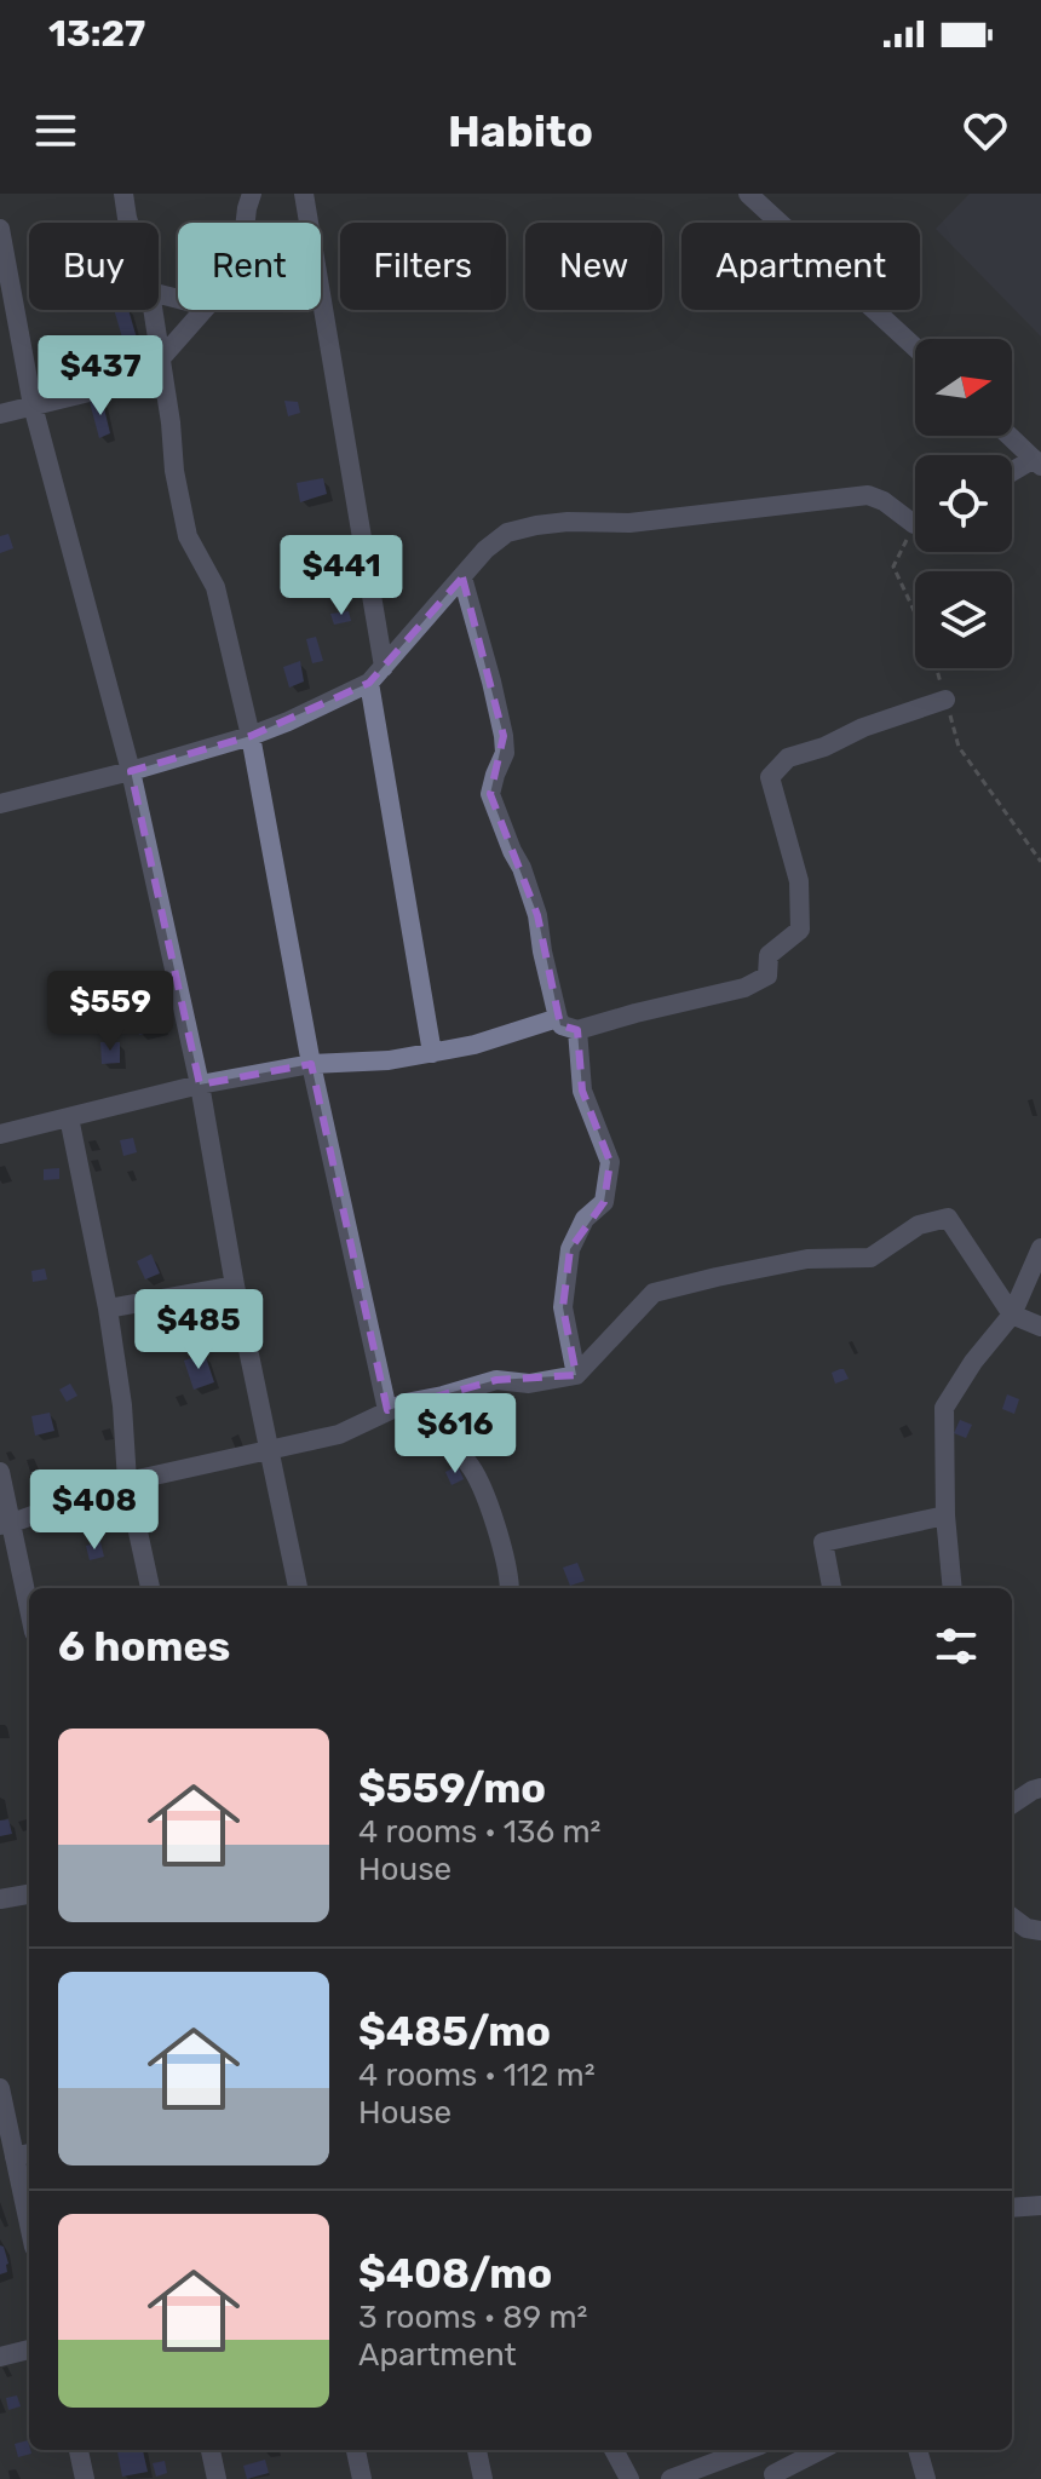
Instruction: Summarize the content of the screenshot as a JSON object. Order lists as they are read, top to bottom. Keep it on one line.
{"north":"right","page":{"status":"13:27","header":"Habito","chip":["Buy","Rent","Filters","New","Apartment"],"price":["$437","$441","$559","$485","$616","$408"],"heading":"6 homes","list":[{"name":"$559/mo","note":"4 rooms · 136 m² · House"},{"name":"$485/mo","note":"4 rooms · 112 m² · House"},{"name":"$408/mo","note":"3 rooms · 89 m² · Apartment"}]}}
